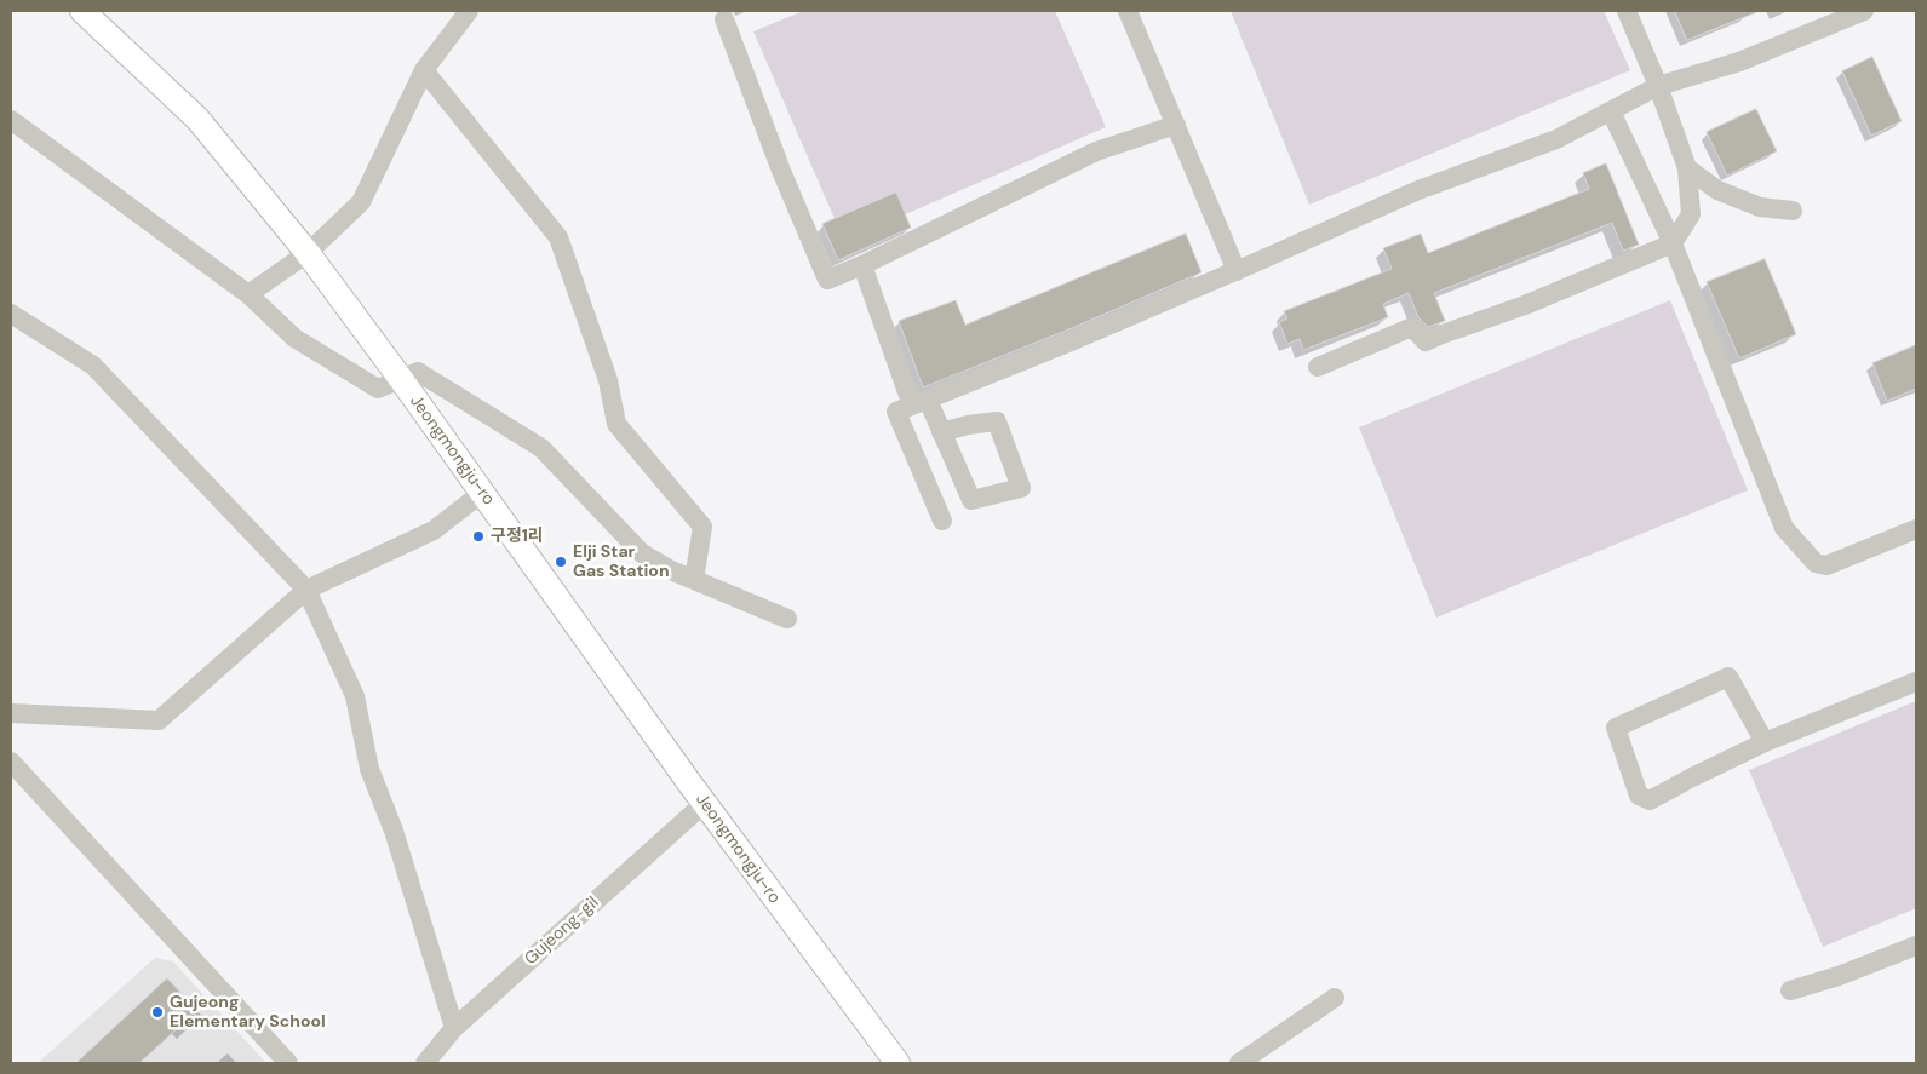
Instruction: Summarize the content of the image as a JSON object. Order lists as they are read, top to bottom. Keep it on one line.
{"streets":{"main road":["Jeongmongju-ro"],"street":["Gujeong-gil"]},"crossings":[["Jeongmongju-ro","Gujeong-gil"]],"places":["구정1리","Elji Star Gas Station","Gujeong Elementary School"]}
